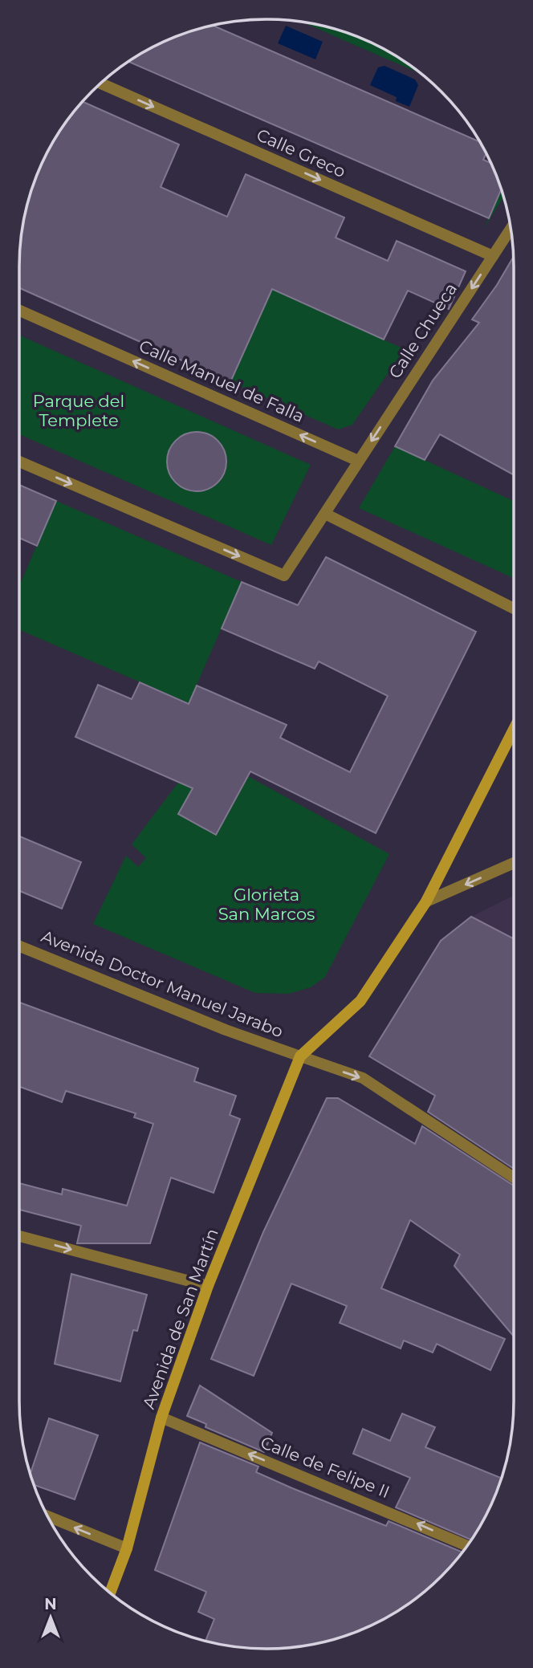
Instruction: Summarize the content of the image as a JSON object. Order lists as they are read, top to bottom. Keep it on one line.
{"streets":{"main road":["Avenida de San Martín"],"street":["Calle Greco","Calle Chueca","Calle Manuel de Falla","Avenida Doctor Manuel Jarabo","Calle de Felipe II"]},"crossings":[["Calle Greco","Calle Chueca"],["Calle Chueca","Calle Manuel de Falla"],["Avenida Doctor Manuel Jarabo","Avenida de San Martín"],["Avenida de San Martín","Calle de Felipe II"]],"one_way":["Calle Greco","Calle Chueca","Calle Manuel de Falla","Avenida Doctor Manuel Jarabo","Calle de Felipe II"],"parks":["Parque del Templete","Glorieta San Marcos"],"north":"top"}
